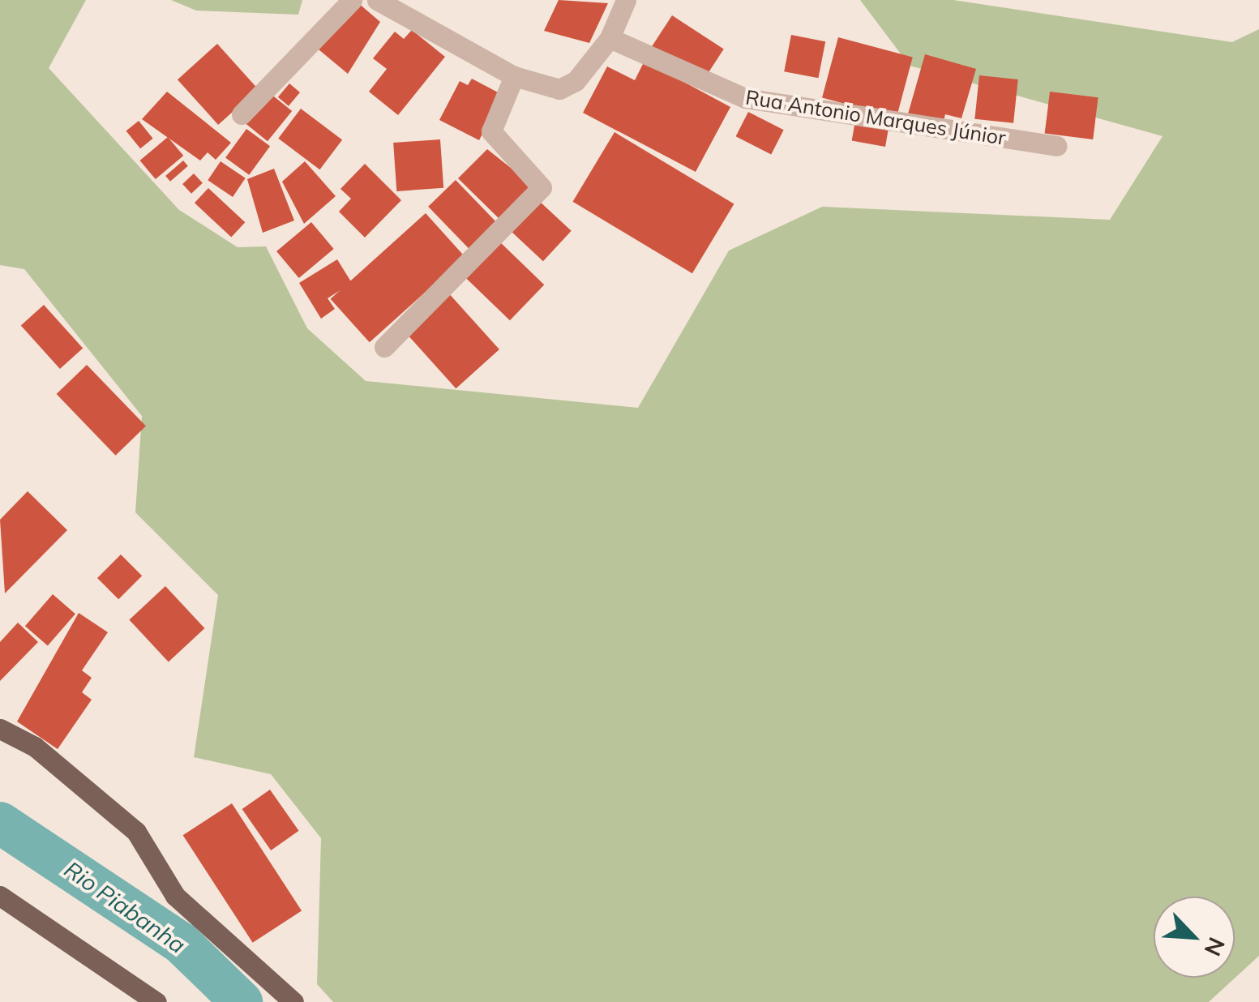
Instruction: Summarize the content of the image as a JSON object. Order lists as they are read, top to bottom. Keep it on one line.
{"streets":{"street":["Rua Antonio Marques Júnior"]},"water":["Rio Piabanha"],"north":"bottom right"}
